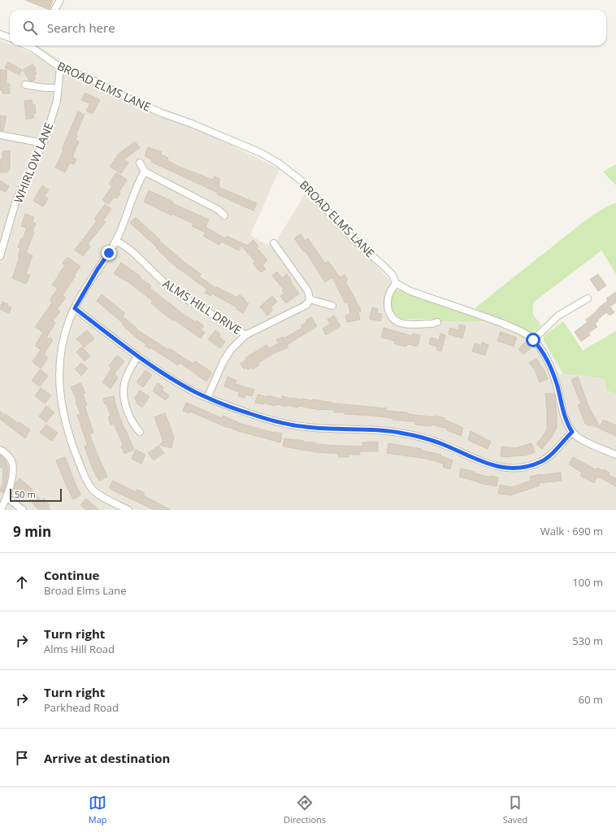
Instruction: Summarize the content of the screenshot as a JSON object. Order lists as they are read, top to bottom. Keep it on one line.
{"streets":{"street":["BROAD ELMS LANE","WHIRLOW LANE","ALMS HILL DRIVE"]},"crossings":[["BROAD ELMS LANE","WHIRLOW LANE"]],"scale_bar":"50 m","page":{"search":"Search here","scale":"50 m","heading":["9 min","Walk · 690 m"],"list":[["Continue","Broad Elms Lane","100 m"],["Turn right","Alms Hill Road","530 m"],["Turn right","Parkhead Road","60 m"],"Arrive at destination"],"nav":["Map","Directions","Saved"]}}
